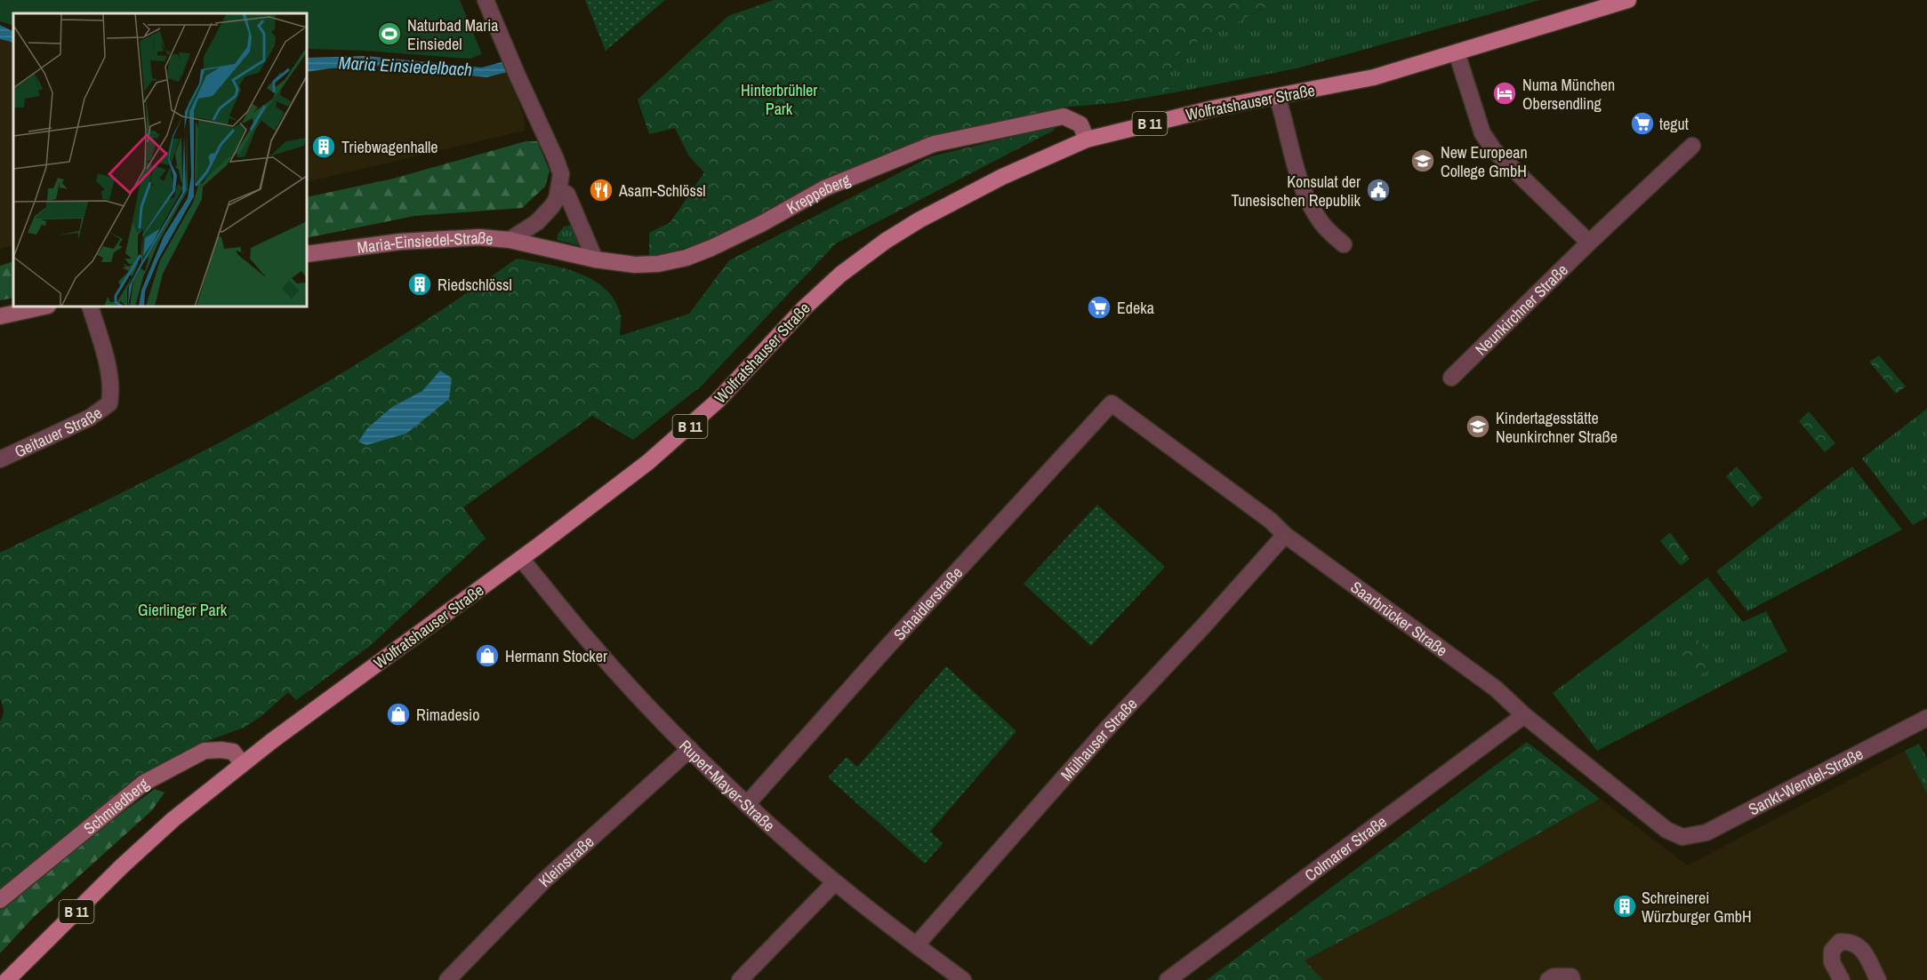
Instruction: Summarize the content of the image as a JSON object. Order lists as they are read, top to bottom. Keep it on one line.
{"streets":{"main road":["Wolfratshauser Straße","B 11"],"street":["Kreppeberg","Maria-Einsiedel-Straße","Neunkirchner Straße","Geitauer Straße","Schaidlerstraße","Saarbrücker Straße","Mülhauser Straße","Sankt-Wendel-Straße","Rupert-Mayer-Straße","Schmiedberg","Colmarer Straße","Kleinstraße"]},"crossings":[["Wolfratshauser Straße","Kreppeberg"],["Wolfratshauser Straße","Rupert-Mayer-Straße"],["Wolfratshauser Straße","Schmiedberg"],["Kreppeberg","Maria-Einsiedel-Straße"],["Schaidlerstraße","Saarbrücker Straße"],["Schaidlerstraße","Rupert-Mayer-Straße"],["Saarbrücker Straße","Mülhauser Straße"],["Saarbrücker Straße","Sankt-Wendel-Straße"],["Saarbrücker Straße","Colmarer Straße"],["Mülhauser Straße","Rupert-Mayer-Straße"],["Rupert-Mayer-Straße","Kleinstraße"]],"water":["Maria Einsiedelbach"],"parks":["Hinterbrühler Park","Gierlinger Park"],"places":{"sports":["Naturbad Maria Einsiedel"],"hotel":["Numa München Obersendling"],"supermarket":["tegut","Edeka"],"building":["Triebwagenhalle","Riedschlössl","Schreinerei Würzburger GmbH"],"school or university":["New European College GmbH","Kindertagesstätte Neunkirchner Straße"],"restaurant":["Asam-Schlössl"],"public building":["Konsulat der Tunesischen Republik"],"shop":["Hermann Stocker","Rimadesio"]}}
